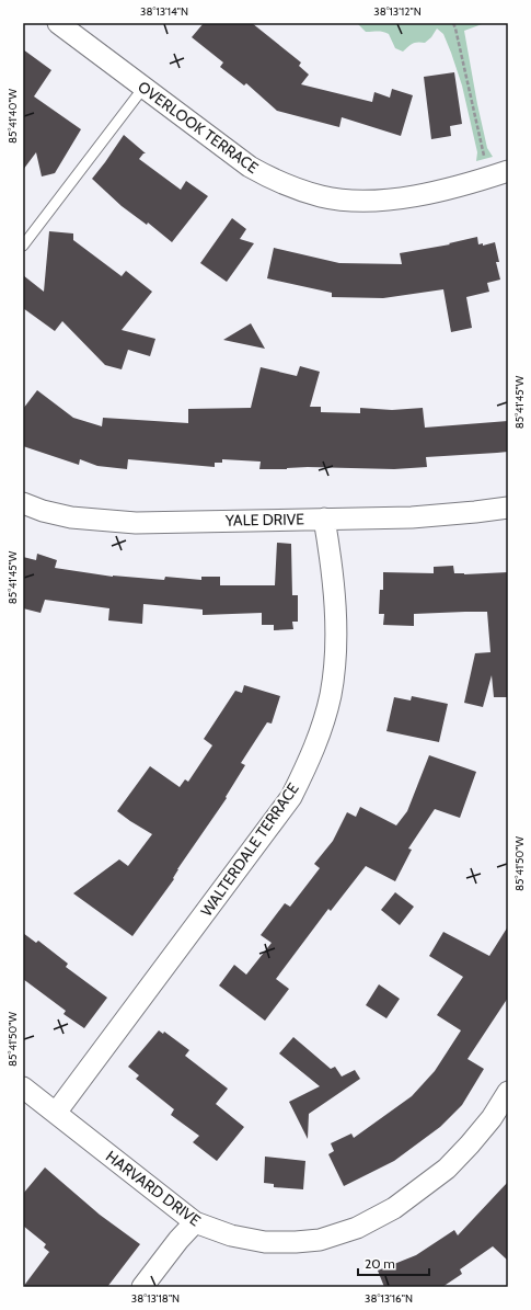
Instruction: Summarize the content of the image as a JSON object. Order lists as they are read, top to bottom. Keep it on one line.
{"streets":{"street":["OVERLOOK TERRACE","YALE DRIVE","WALTERDALE TERRACE","HARVARD DRIVE"]},"crossings":[["YALE DRIVE","WALTERDALE TERRACE"],["WALTERDALE TERRACE","HARVARD DRIVE"]],"scale_bar":"20 m","coordinates":["38°13'14\"N","38°13'12\"N","85°41'40\"W","85°41'45\"W","85°41'50\"W","38°13'18\"N","38°13'16\"N"]}
